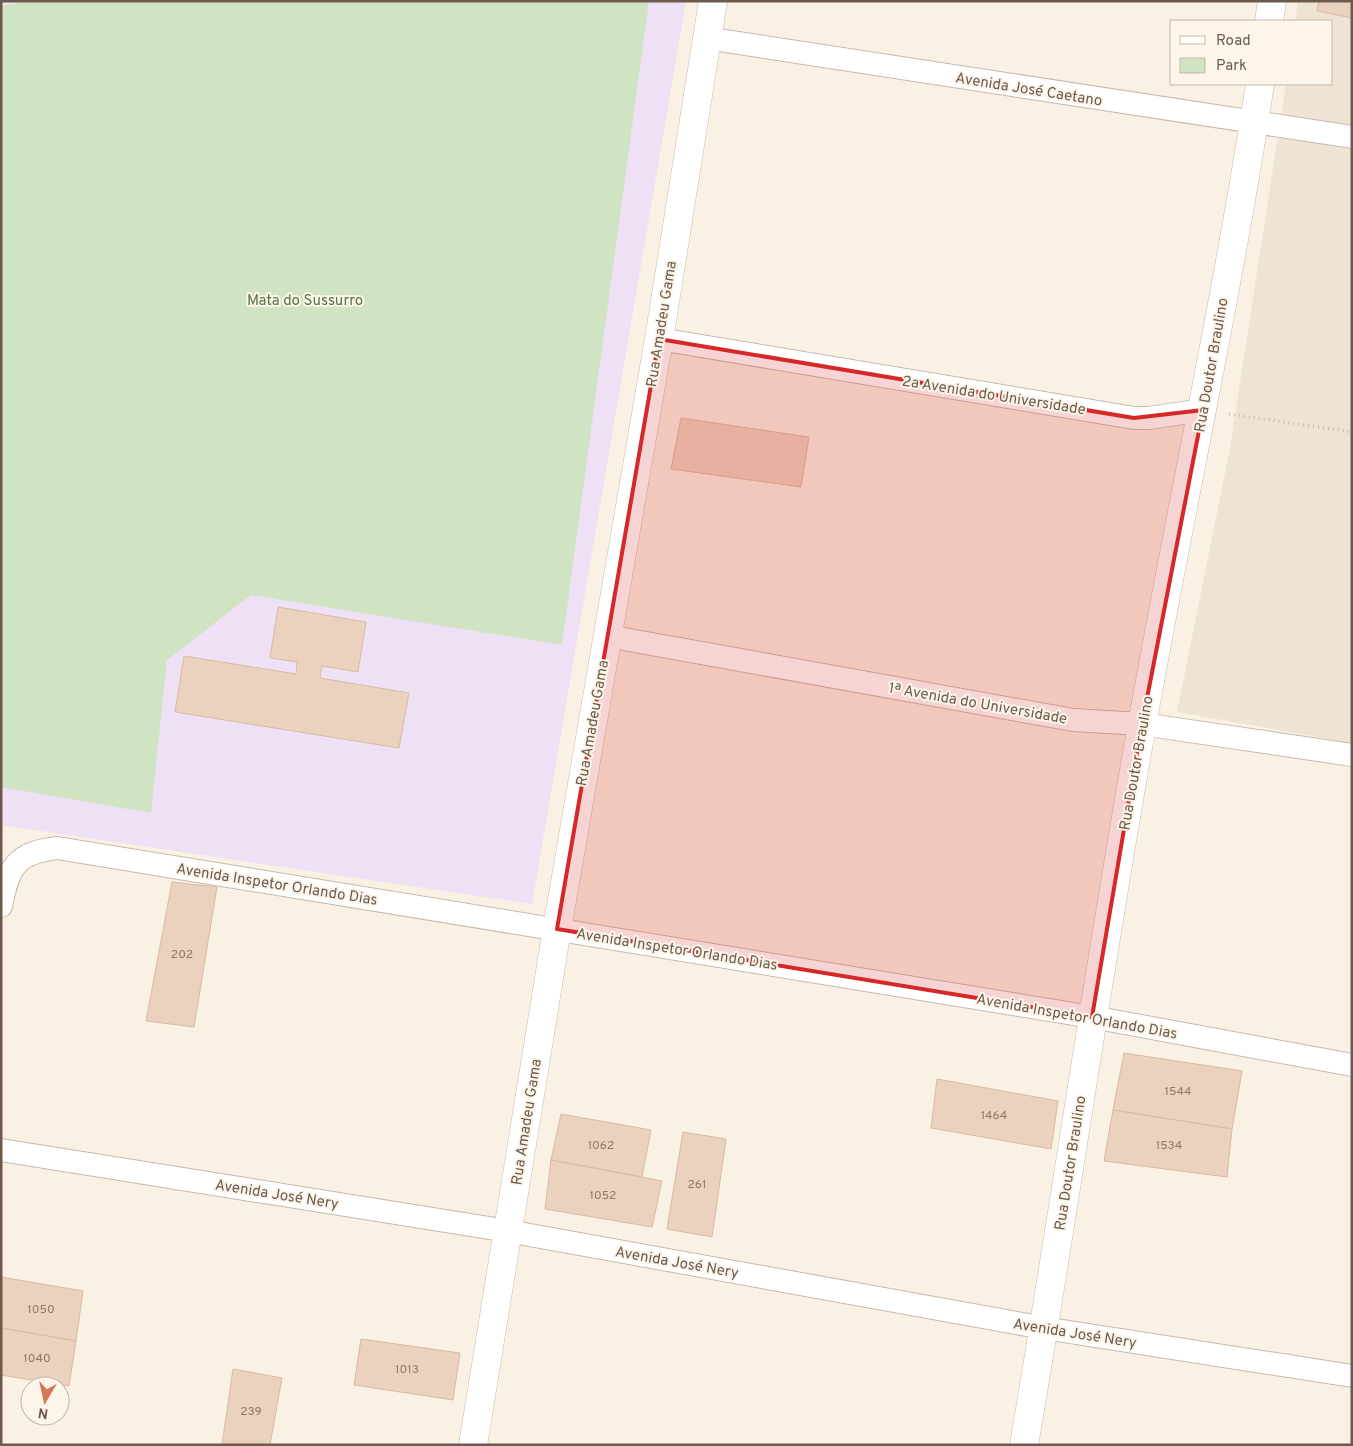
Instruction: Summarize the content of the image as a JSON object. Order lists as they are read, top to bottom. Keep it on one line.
{"streets":{"street":["Avenida José Caetano","Rua Amadeu Gama","Rua Doutor Braulino","2a Avenida do Universidade","1ª Avenida do Universidade","Avenida Inspetor Orlando Dias","Avenida José Nery"]},"crossings":[["Avenida José Caetano","Rua Amadeu Gama"],["Avenida José Caetano","Rua Doutor Braulino"],["Rua Amadeu Gama","2a Avenida do Universidade"],["Rua Amadeu Gama","1ª Avenida do Universidade"],["Rua Amadeu Gama","Avenida Inspetor Orlando Dias"],["Rua Amadeu Gama","Avenida José Nery"],["Rua Doutor Braulino","2a Avenida do Universidade"],["Rua Doutor Braulino","1ª Avenida do Universidade"],["Rua Doutor Braulino","Avenida Inspetor Orlando Dias"],["Rua Doutor Braulino","Avenida José Nery"]],"parks":["Mata do Sussurro"],"house_numbers":["202","1544","1464","1062","1534","261","1052","1050","1040","1013","239"],"legend":["Road","Park"],"north":"bottom"}
